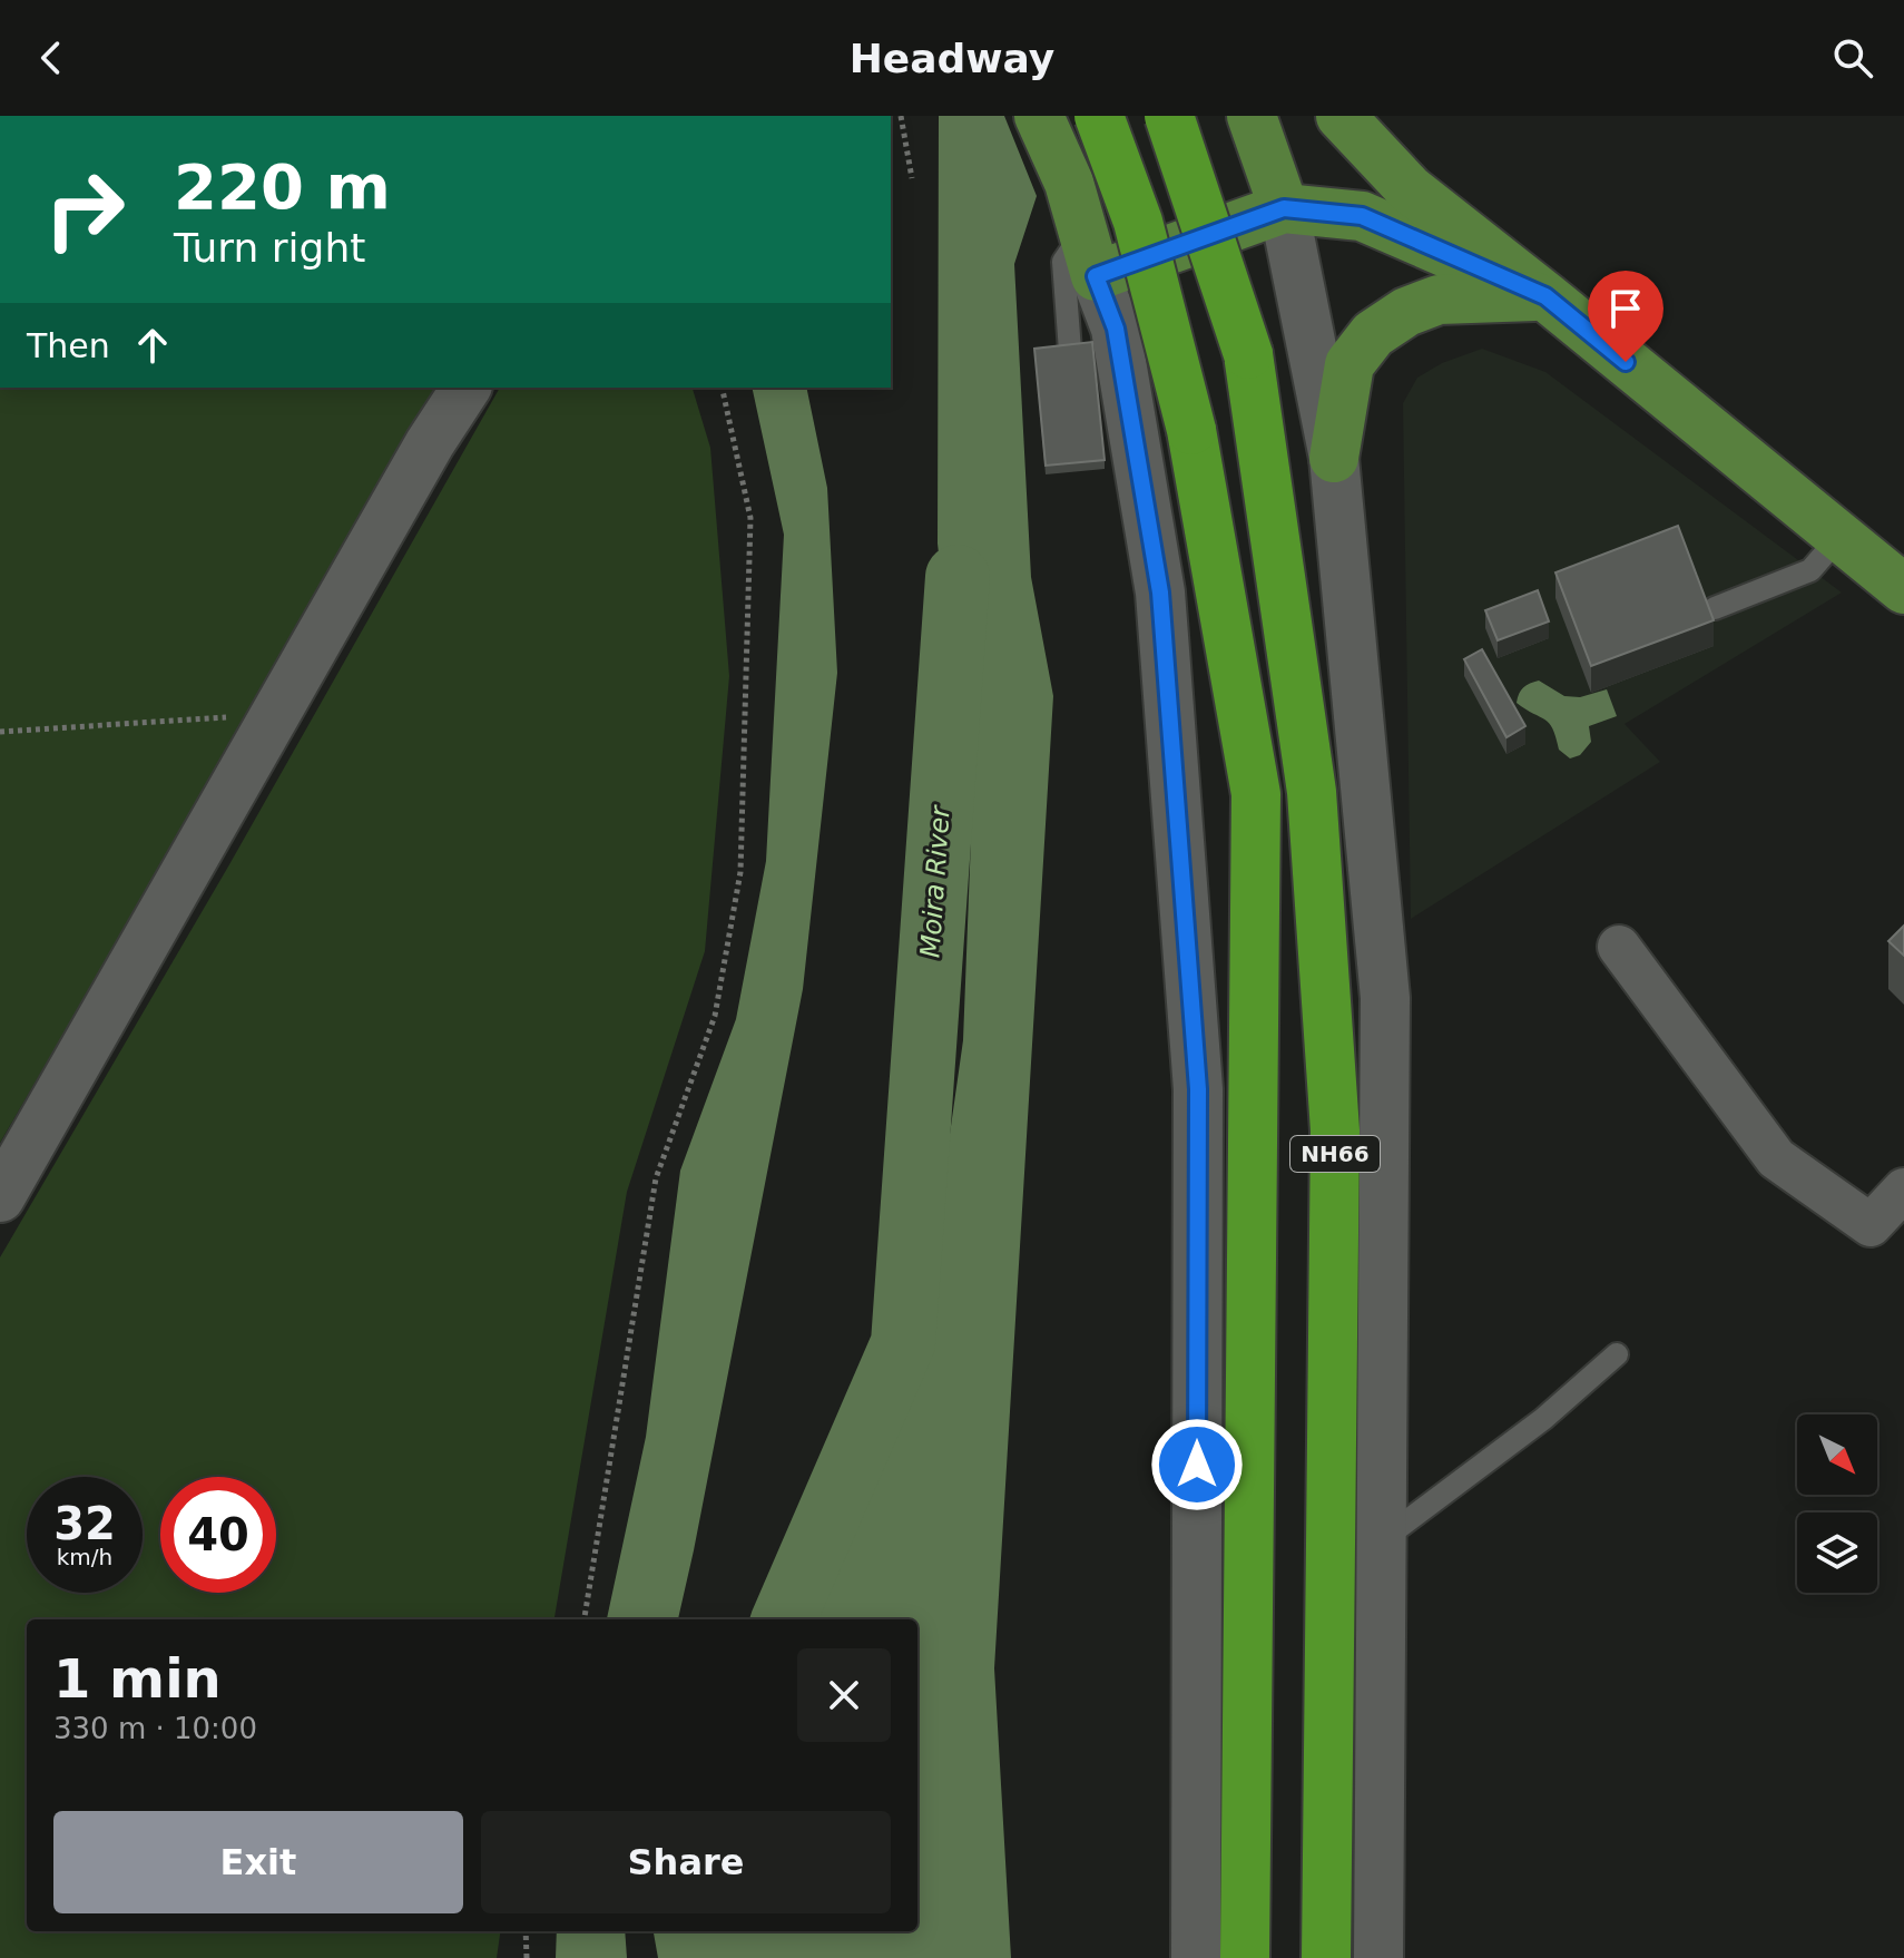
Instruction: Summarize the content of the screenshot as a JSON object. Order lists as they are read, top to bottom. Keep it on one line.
{"streets":{"highway":["NH66"]},"water":["Moira River"],"north":"bottom right","page":{"header":"Headway","turn":["220 m","Turn right"],"then":"Then","speed":"32 km/h","limit":"40","heading":["1 min","330 m · 10:00"],"buttons":["Exit","Share"]}}
